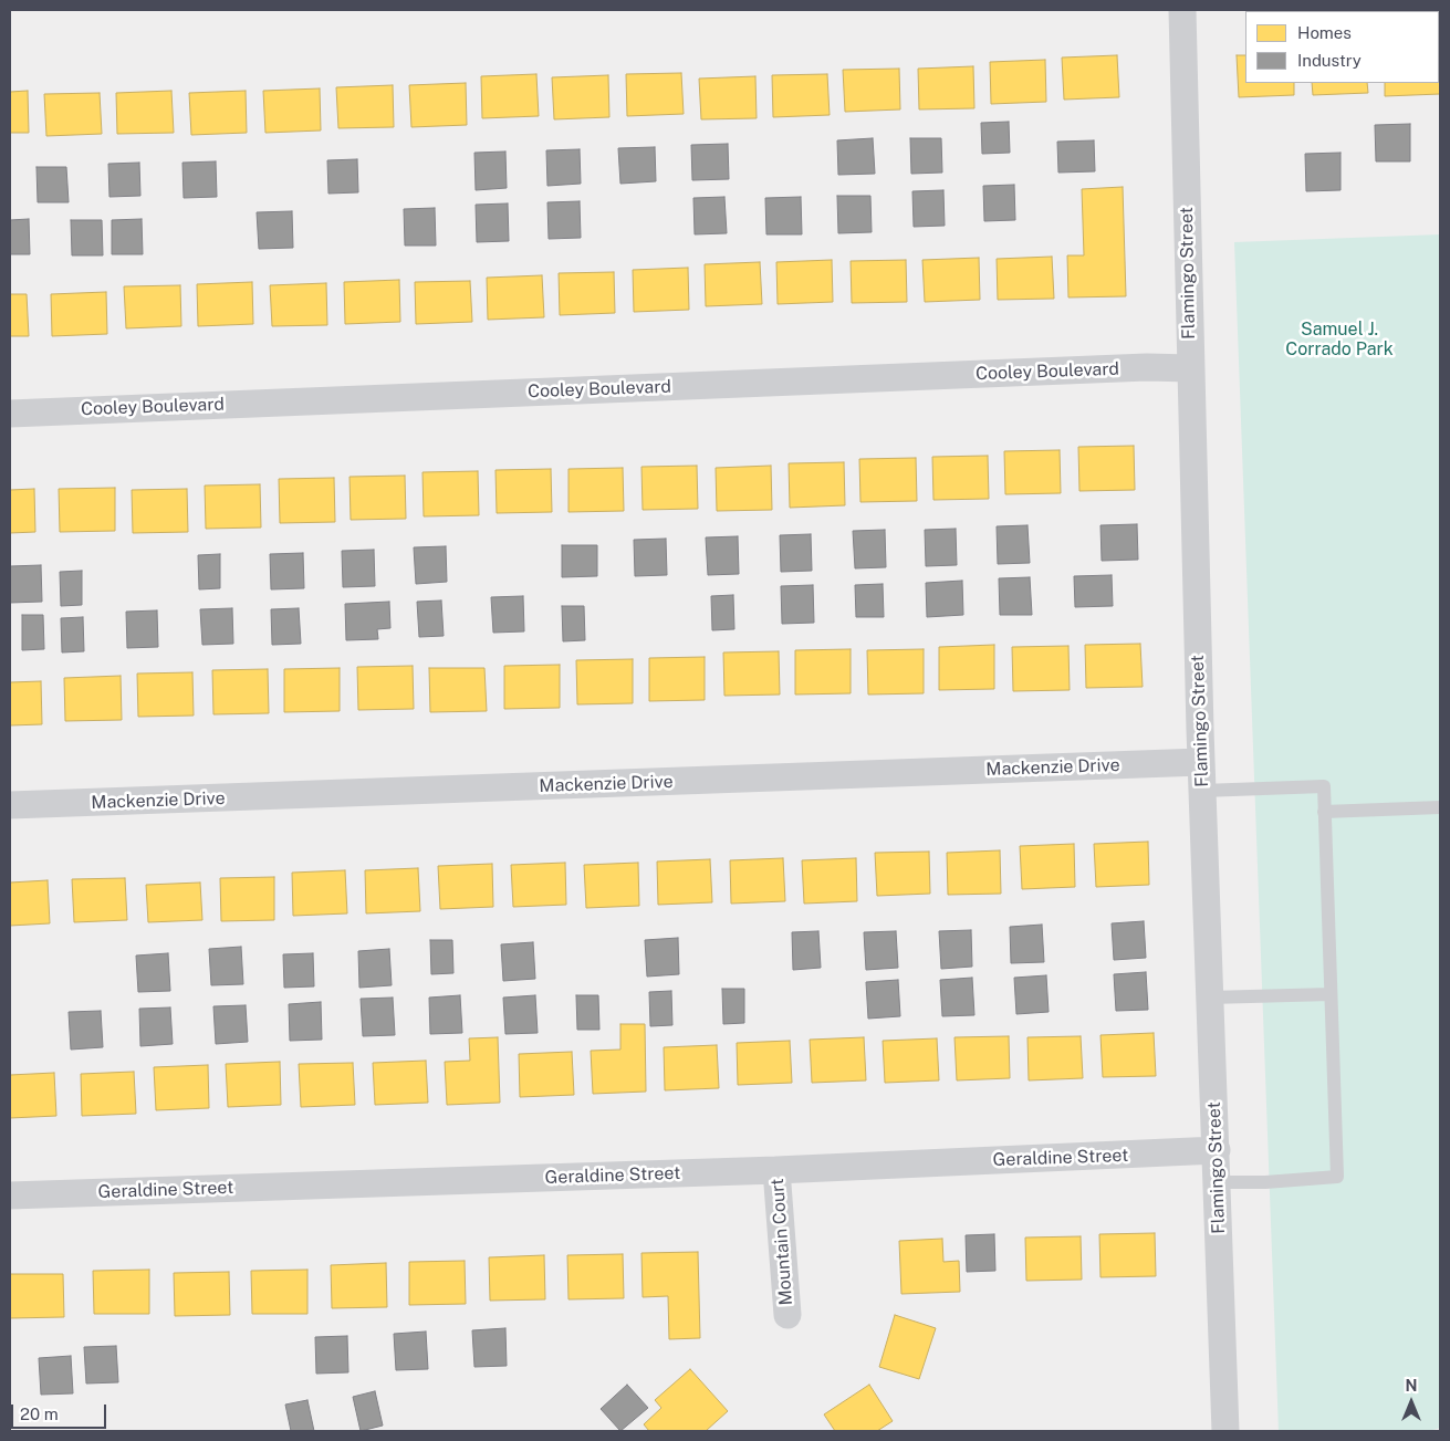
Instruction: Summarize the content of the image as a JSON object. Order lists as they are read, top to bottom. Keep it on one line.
{"streets":{"street":["Flamingo Street","Cooley Boulevard","Mackenzie Drive","Geraldine Street","Mountain Court"]},"crossings":[["Flamingo Street","Cooley Boulevard"],["Flamingo Street","Mackenzie Drive"],["Flamingo Street","Geraldine Street"],["Geraldine Street","Mountain Court"]],"parks":["Samuel J. Corrado Park"],"legend":["Homes","Industry"],"scale_bar":"20 m","north":"top"}
